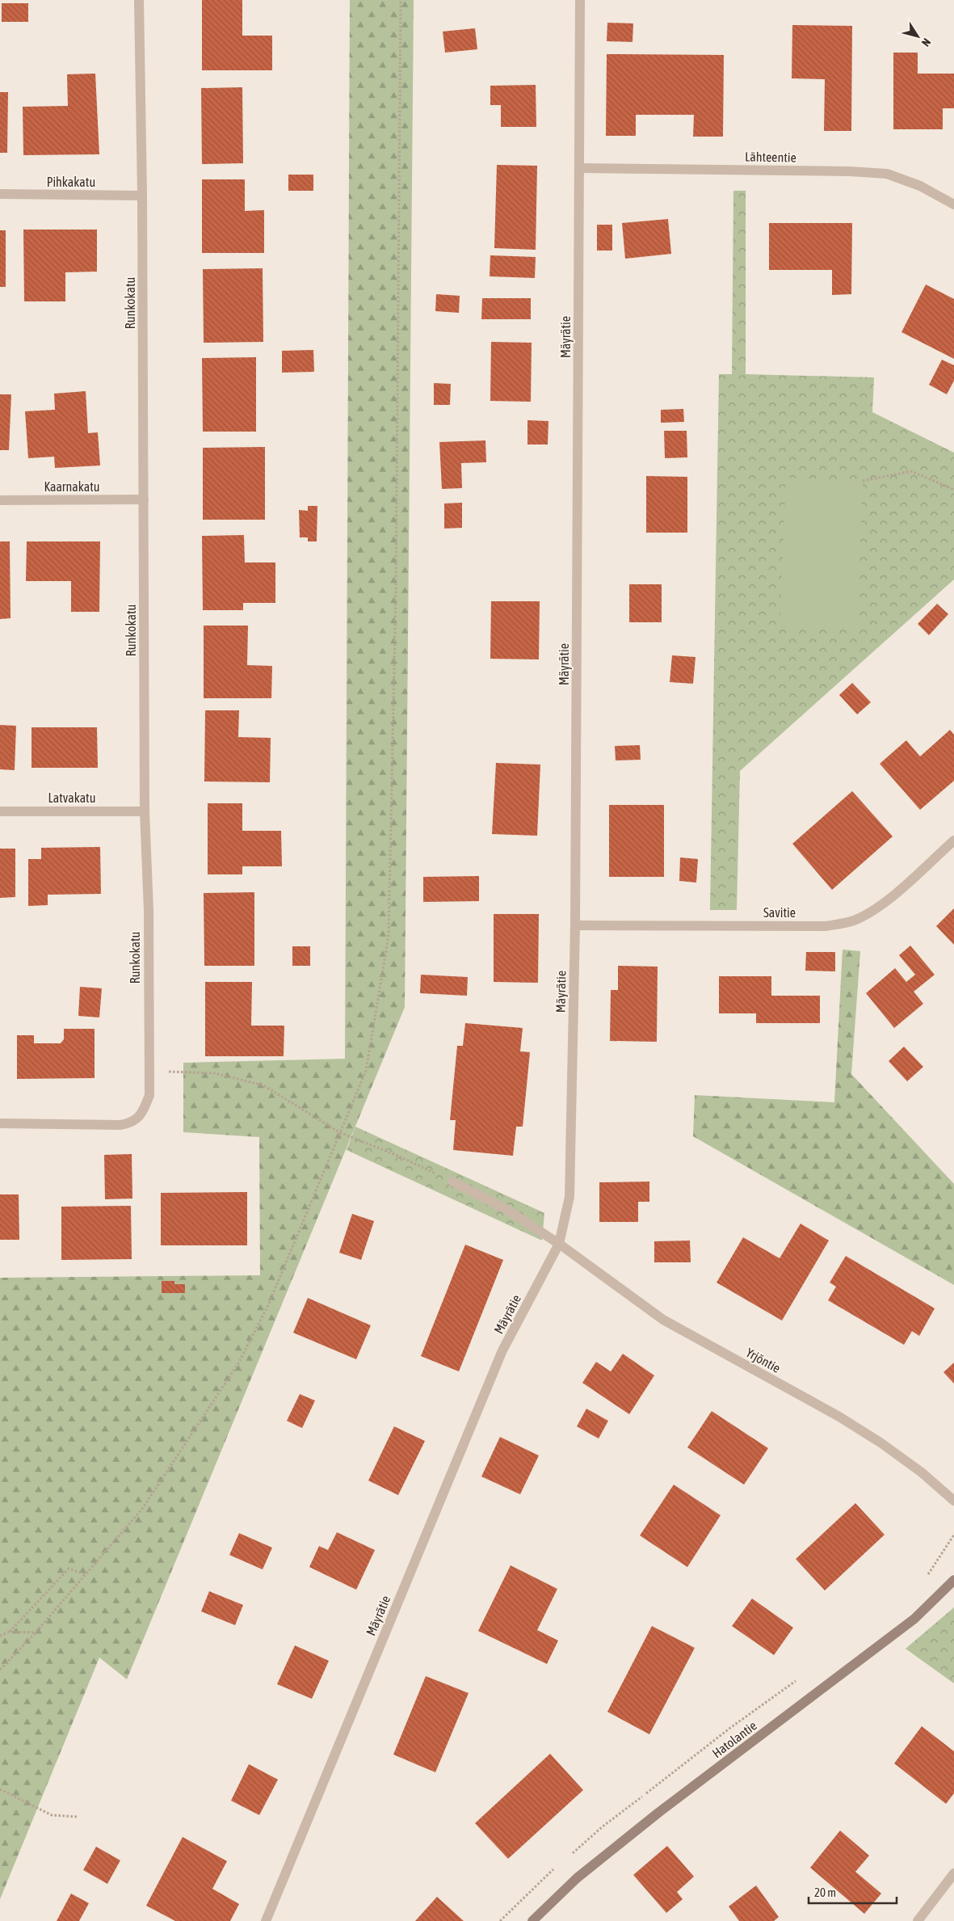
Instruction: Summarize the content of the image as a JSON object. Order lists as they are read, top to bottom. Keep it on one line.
{"streets":{"street":["Lähteentie","Pihkakatu","Runkokatu","Mäyrätie","Kaarnakatu","Latvakatu","Savitie","Yrjöntie","Hatolantie"]},"crossings":[["Lähteentie","Mäyrätie"],["Pihkakatu","Runkokatu"],["Runkokatu","Kaarnakatu"],["Runkokatu","Latvakatu"],["Mäyrätie","Savitie"],["Mäyrätie","Yrjöntie"]],"scale_bar":"20 m","north":"bottom right"}
